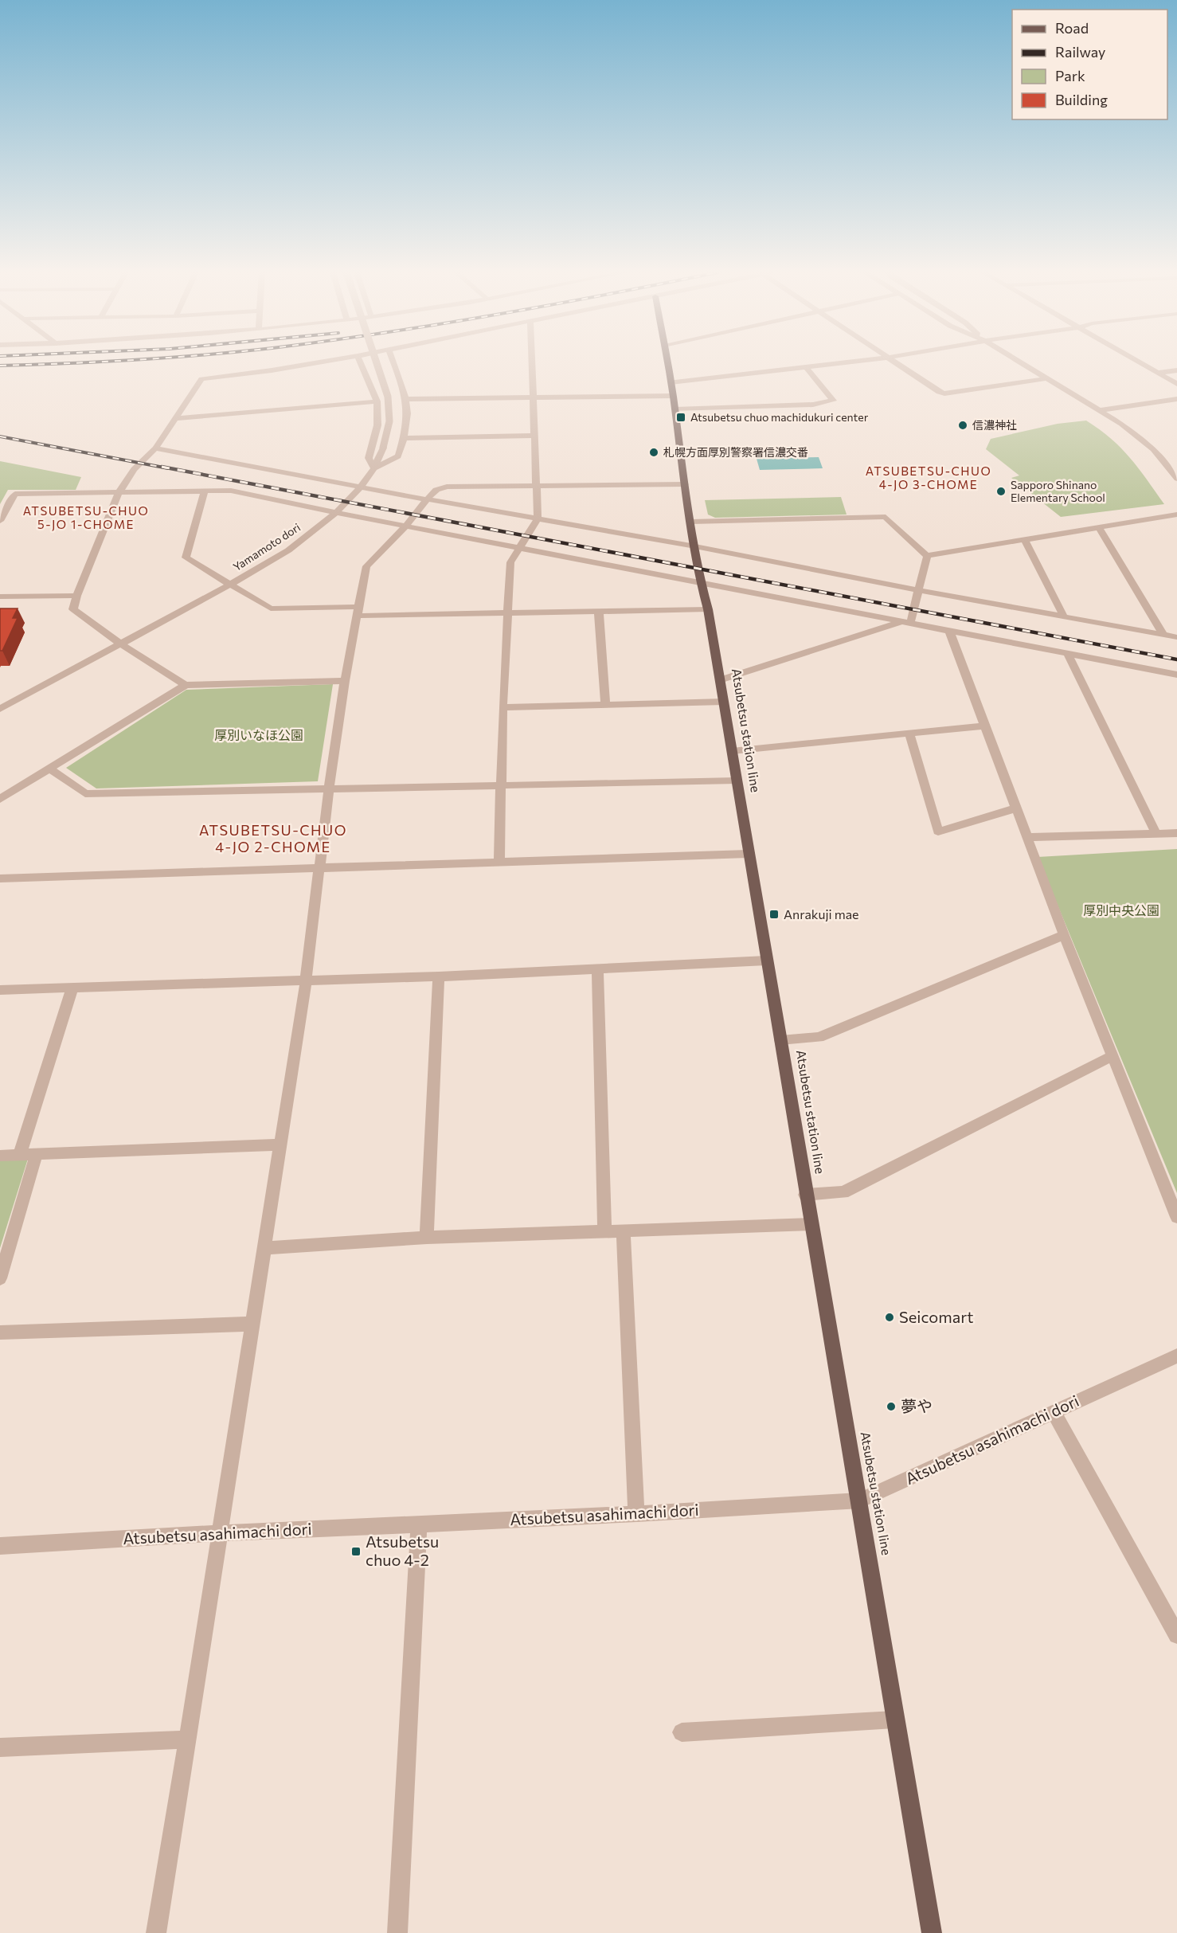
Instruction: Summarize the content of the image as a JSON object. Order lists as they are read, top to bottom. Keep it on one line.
{"streets":{"main road":["Atsubetsu station line"],"street":["Yamamoto dori","Atsubetsu asahimachi dori"]},"crossings":[["Atsubetsu station line","Atsubetsu asahimachi dori"]],"districts":["ATSUBETSU-CHUO 4-JO 3-CHOME","ATSUBETSU-CHUO 5-JO 1-CHOME","ATSUBETSU-CHUO 4-JO 2-CHOME"],"parks":["厚別いなほ公園","厚別中央公園"],"places":{"transit":["Atsubetsu chuo machidukuri center","Anrakuji mae","Atsubetsu chuo 4-2"],"other":["信濃神社","札幌方面厚別警察署信濃交番","Sapporo Shinano Elementary School","Seicomart","夢や"]},"legend":["Road","Railway","Park","Building"]}
